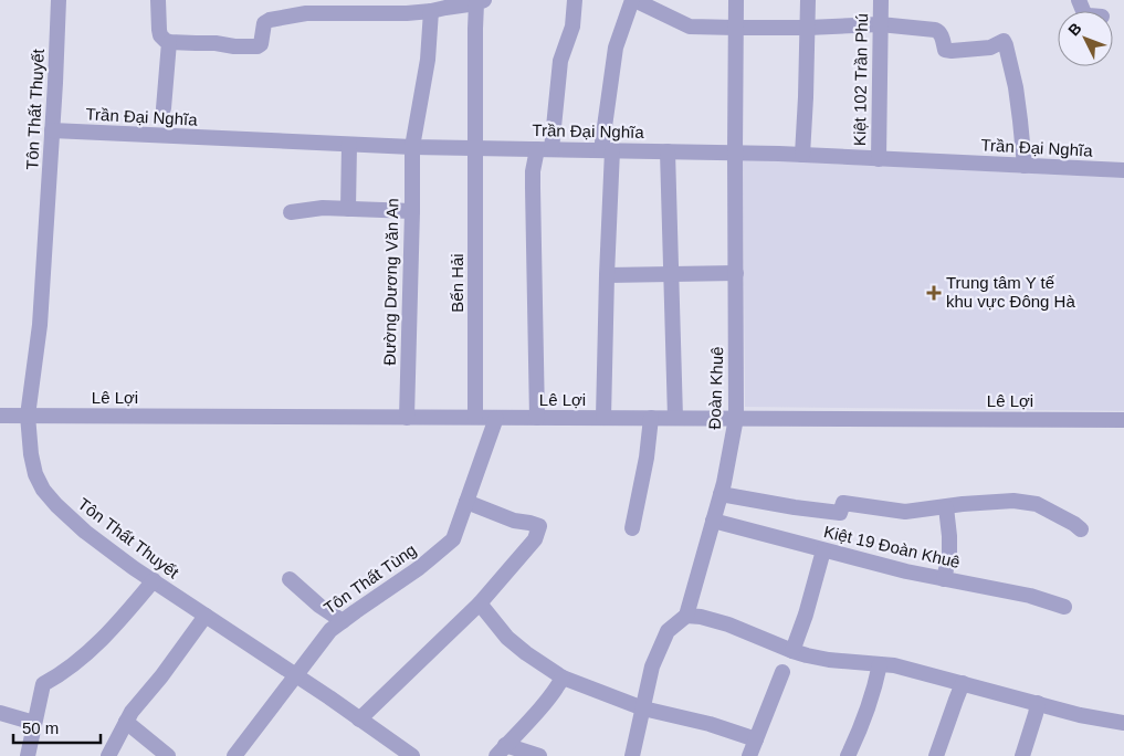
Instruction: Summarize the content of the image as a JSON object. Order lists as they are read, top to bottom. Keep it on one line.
{"streets":{"street":["Kiệt 102 Trần Phú","Tôn Thất Thuyết","Trần Đại Nghĩa","Đường Dương Văn An","Bến Hải","Đoàn Khuê","Lê Lợi","Kiệt 19 Đoàn Khuê","Tôn Thất Tùng"]},"crossings":[["Kiệt 102 Trần Phú","Trần Đại Nghĩa"],["Tôn Thất Thuyết","Trần Đại Nghĩa"],["Tôn Thất Thuyết","Lê Lợi"],["Tôn Thất Thuyết","Tôn Thất Tùng"],["Trần Đại Nghĩa","Đường Dương Văn An"],["Trần Đại Nghĩa","Bến Hải"],["Trần Đại Nghĩa","Đoàn Khuê"],["Đường Dương Văn An","Lê Lợi"],["Bến Hải","Lê Lợi"],["Đoàn Khuê","Lê Lợi"],["Đoàn Khuê","Kiệt 19 Đoàn Khuê"],["Lê Lợi","Tôn Thất Tùng"]],"places":{"health":["Trung tâm Y tế khu vực Đông Hà"]},"scale_bar":"50 m","north":"top left"}
